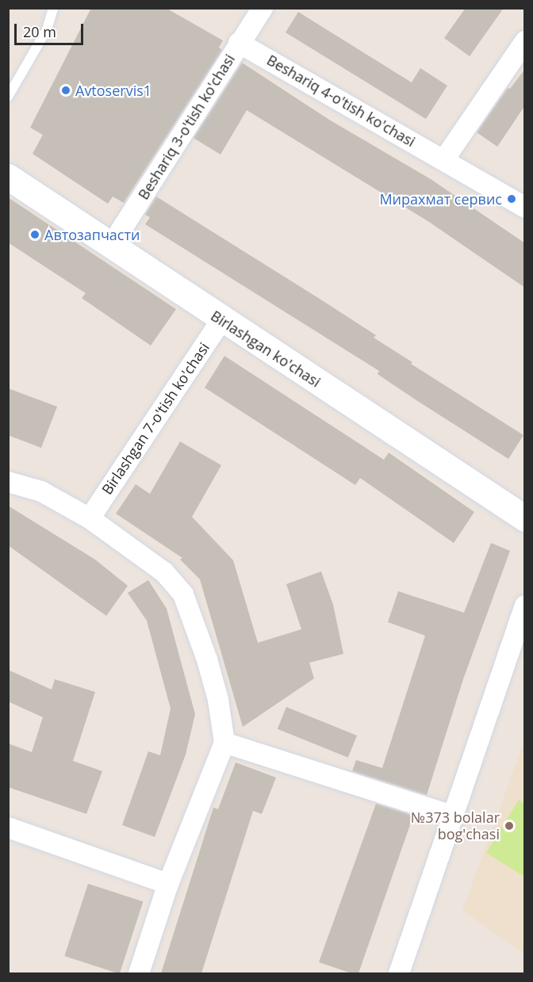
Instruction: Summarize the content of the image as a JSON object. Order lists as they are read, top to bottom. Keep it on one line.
{"streets":{"main road":["Birlashgan ko'chasi"],"street":["Beshariq 4-o'tish ko'chasi","Beshariq 3-o'tish ko'chasi","Birlashgan 7-o'tish ko'chasi"]},"crossings":[["Beshariq 4-o'tish ko'chasi","Beshariq 3-o'tish ko'chasi"],["Beshariq 3-o'tish ko'chasi","Birlashgan ko'chasi"],["Birlashgan ko'chasi","Birlashgan 7-o'tish ko'chasi"]],"places":["Avtoservis1","Мирахмат сервис","Автозапчасти","№373 bolalar bog'chasi"],"scale_bar":"20 m"}
